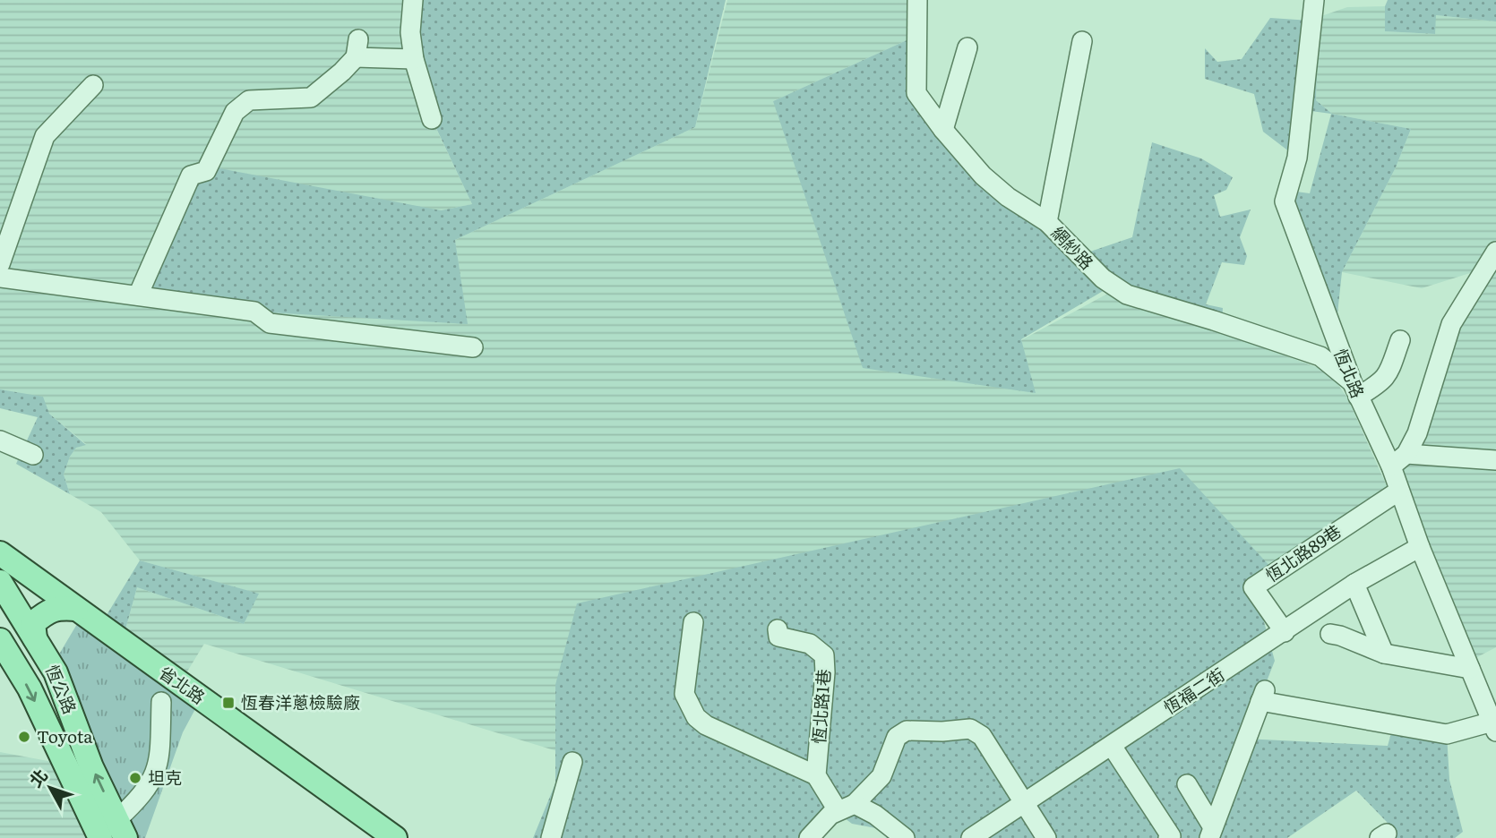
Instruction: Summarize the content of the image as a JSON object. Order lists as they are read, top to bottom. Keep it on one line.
{"streets":{"main road":["省北路","恆公路"],"street":["網紗路","恆北路","恆北路89巷","恆福二街","恆北路1巷"]},"crossings":[["網紗路","恆北路"],["恆北路","恆北路89巷"],["恆北路","恆福二街"],["恆北路89巷","恆福二街"]],"places":{"transit":["恆春洋蔥檢驗廠"],"other":["Toyota","坦克"]},"north":"top left"}
